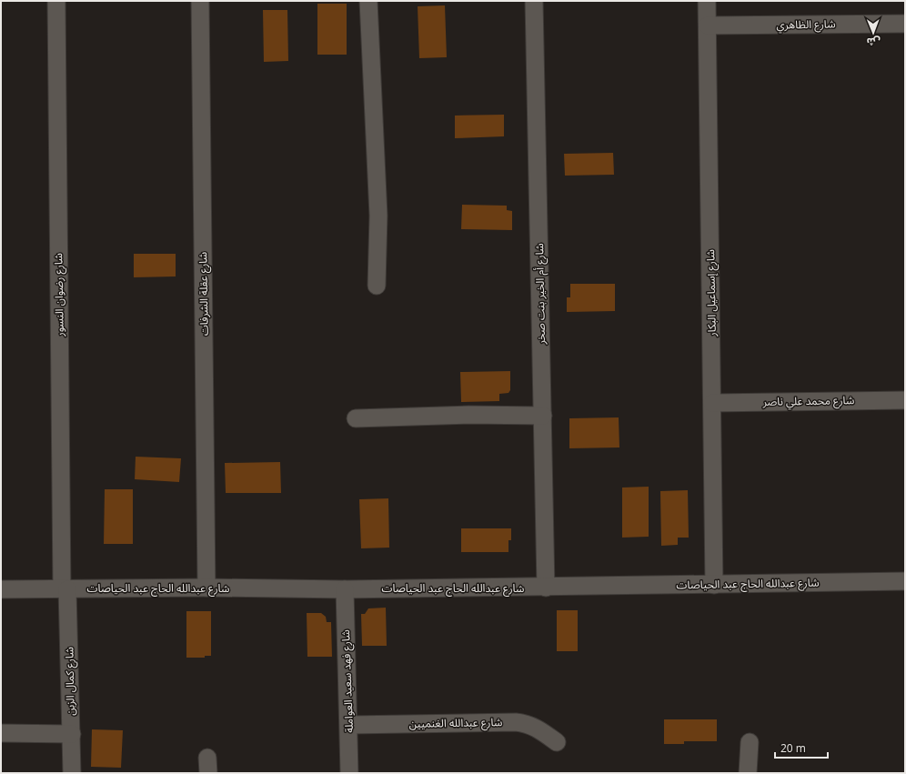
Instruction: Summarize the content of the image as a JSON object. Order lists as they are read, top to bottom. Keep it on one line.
{"streets":{"street":["شارع الظاهري","شارع إسماعيل البكار","شارع عقلة الشرفات","شارع أم الخير بنت صخر","شارع رضوان النسور","شارع محمد علي ناصر","شارع عبدالله الحاج عبد الحياصات","شارع كمال الزبن","شارع فهد سعيد العواملة","شارع عبدالله الغنميين"]},"crossings":[["شارع الظاهري","شارع إسماعيل البكار"],["شارع إسماعيل البكار","شارع محمد علي ناصر"],["شارع إسماعيل البكار","شارع عبدالله الحاج عبد الحياصات"],["شارع عقلة الشرفات","شارع عبدالله الحاج عبد الحياصات"],["شارع أم الخير بنت صخر","شارع عبدالله الحاج عبد الحياصات"],["شارع رضوان النسور","شارع عبدالله الحاج عبد الحياصات"],["شارع رضوان النسور","شارع كمال الزبن"],["شارع عبدالله الحاج عبد الحياصات","شارع كمال الزبن"],["شارع عبدالله الحاج عبد الحياصات","شارع فهد سعيد العواملة"],["شارع فهد سعيد العواملة","شارع عبدالله الغنميين"]],"scale_bar":"20 m","north":"bottom"}
